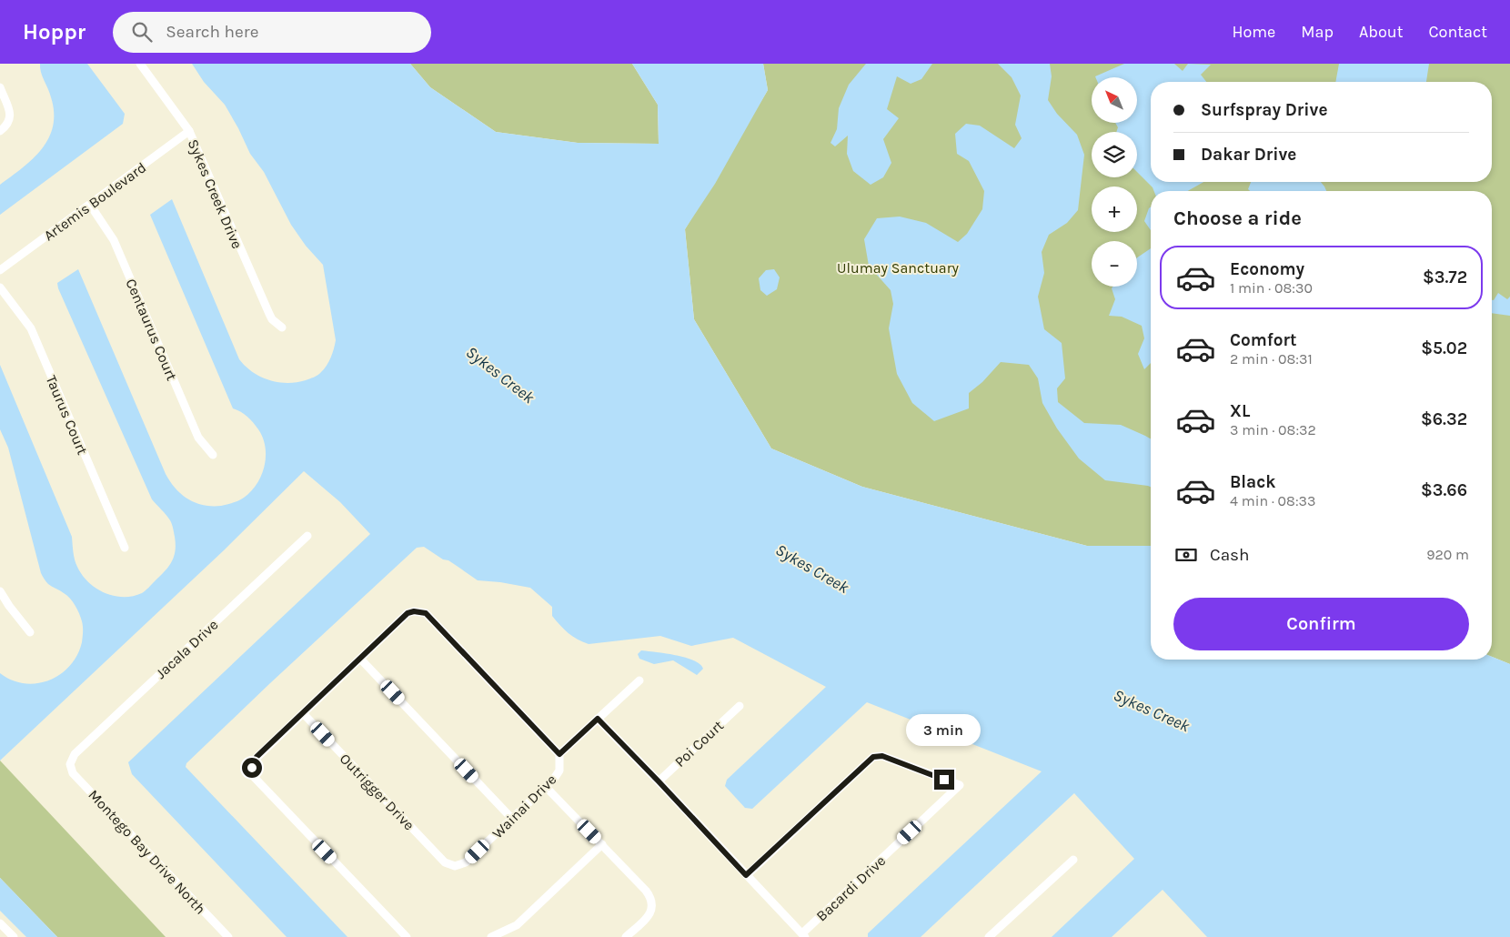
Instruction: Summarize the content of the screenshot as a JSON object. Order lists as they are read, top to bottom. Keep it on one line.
{"streets":{"street":["Sykes Creek Drive","Artemis Boulevard","Centaurus Court","Taurus Court","Jacala Drive","Poi Court","Outrigger Drive","Wainai Drive","Montego Bay Drive North","Bacardi Drive"]},"crossings":[["Sykes Creek Drive","Artemis Boulevard"],["Artemis Boulevard","Centaurus Court"],["Jacala Drive","Montego Bay Drive North"],["Outrigger Drive","Wainai Drive"]],"water":["Sykes Creek"],"parks":["Ulumay Sanctuary"],"north":"top left","page":{"header":"Hoppr","search":"Search here","nav":["Home","Map","About","Contact"],"map_buttons":["+","−"],"banner":["Surfspray Drive","Dakar Drive"],"heading":"Choose a ride","list":[{"name":"Economy","note":"1 min · 08:30","value":"$3.72"},{"name":"Comfort","note":"2 min · 08:31","value":"$5.02"},{"name":"XL","note":"3 min · 08:32","value":"$6.32"},{"name":"Black","note":"4 min · 08:33","value":"$3.66"}],"pay":["Cash","920 m"],"buttons":"Confirm","bubble":"3 min"}}
